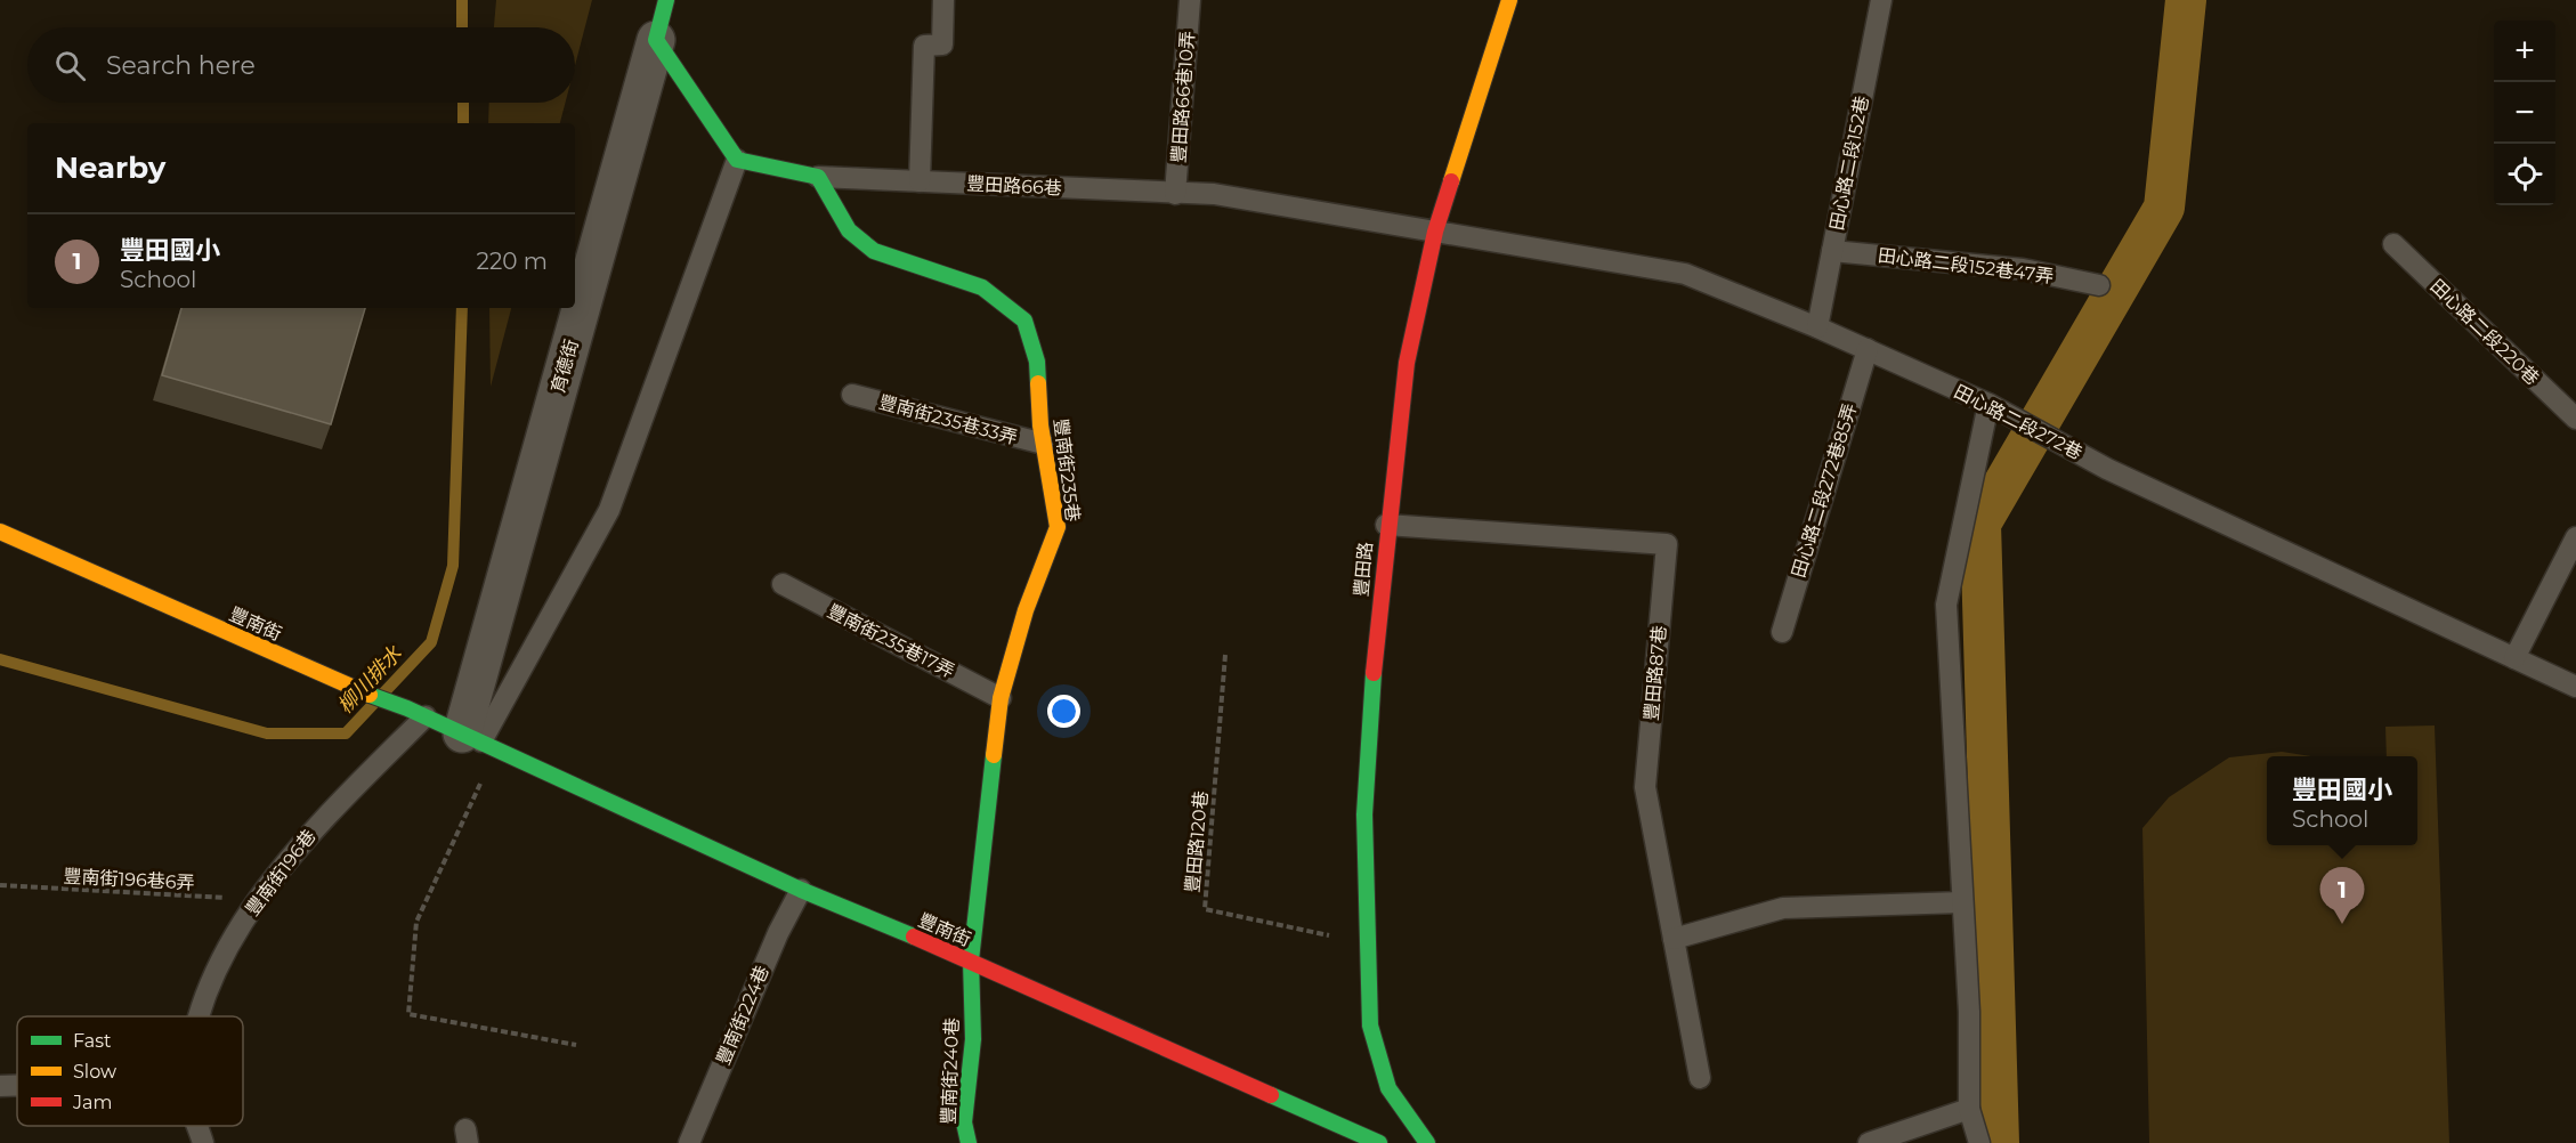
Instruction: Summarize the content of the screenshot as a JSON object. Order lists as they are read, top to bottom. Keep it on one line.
{"streets":{"street":["豐田路66巷","育德街","豐南街235巷","豐田路","豐南街","豐南街240巷"],"lane":["豐田路66巷10弄","田心路二段152巷","田心路二段152巷47弄","田心路二段220巷","豐南街235巷33弄","田心路二段272巷","田心路二段272巷85弄","豐南街235巷17弄","豐田路87巷","豐南街196巷","豐南街224巷"],"path":["豐田路120巷","豐南街196巷6弄"]},"crossings":[["豐田路66巷10弄","豐田路66巷"],["田心路二段152巷","田心路二段152巷47弄"],["田心路二段152巷","田心路二段272巷"],["豐田路66巷","田心路二段272巷"],["豐田路66巷","豐南街235巷"],["豐田路66巷","豐田路"],["育德街","豐南街"],["豐南街235巷33弄","豐南街235巷"],["田心路二段272巷","田心路二段272巷85弄"],["田心路二段272巷","豐田路"],["豐南街235巷","豐南街"],["豐南街235巷","豐南街235巷17弄"],["豐南街235巷","豐南街240巷"],["豐田路","豐田路87巷"],["豐田路","豐田路120巷"],["豐南街","豐南街196巷"],["豐南街","豐南街224巷"],["豐南街","豐南街240巷"],["豐南街196巷","豐南街196巷6弄"]],"water":["柳川排水"],"legend":["Fast","Slow","Jam"],"page":{"map_buttons":["+","−"],"search":"Search here","heading":"Nearby","list":[{"mark":"1","name":"豐田國小","note":"School","value":"220 m"}],"popup":["豐田國小","School"],"pins":"1"}}
